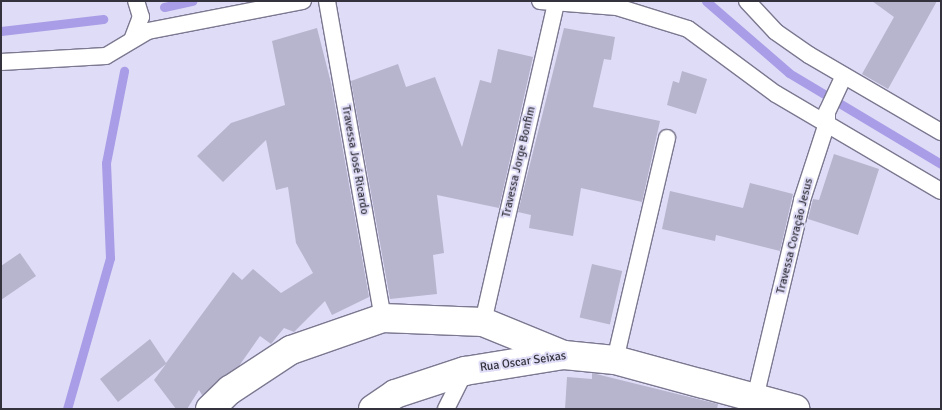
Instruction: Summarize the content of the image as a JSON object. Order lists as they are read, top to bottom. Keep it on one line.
{"streets":{"main road":["Rua Oscar Seixas"],"lane":["Travessa José Ricardo","Travessa Jorge Bonfim","Travessa Coração Jesus"]},"crossings":[["Travessa Coração Jesus","Rua Oscar Seixas"]]}
